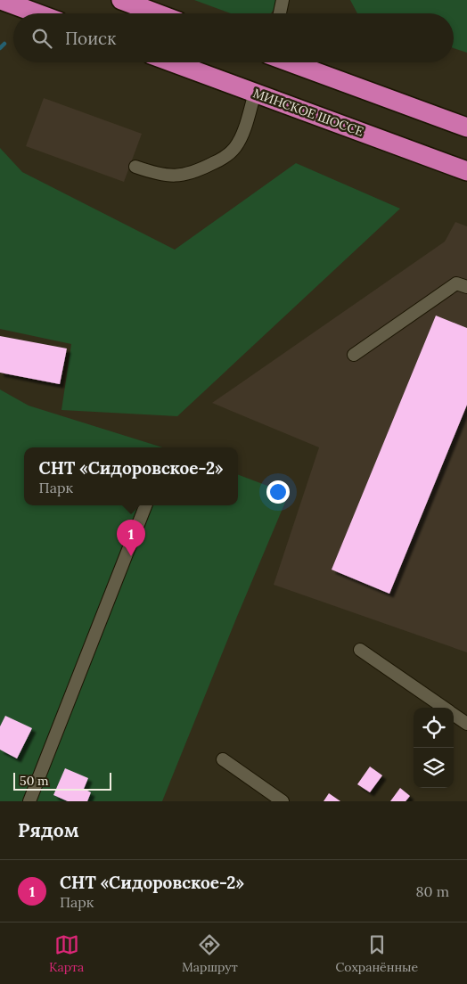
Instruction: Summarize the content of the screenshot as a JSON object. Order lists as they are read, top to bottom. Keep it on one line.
{"streets":{"highway":["МИНСКОЕ ШОССЕ"]},"scale_bar":"50 m","page":{"search":"Поиск","popup":["СНТ «Сидоровское-2»","Парк"],"pins":"1","scale":"50 m","heading":"Рядом","list":[{"mark":"1","name":"СНТ «Сидоровское-2»","note":"Парк","value":"80 m"}],"nav":["Карта","Маршрут","Сохранённые"]}}
